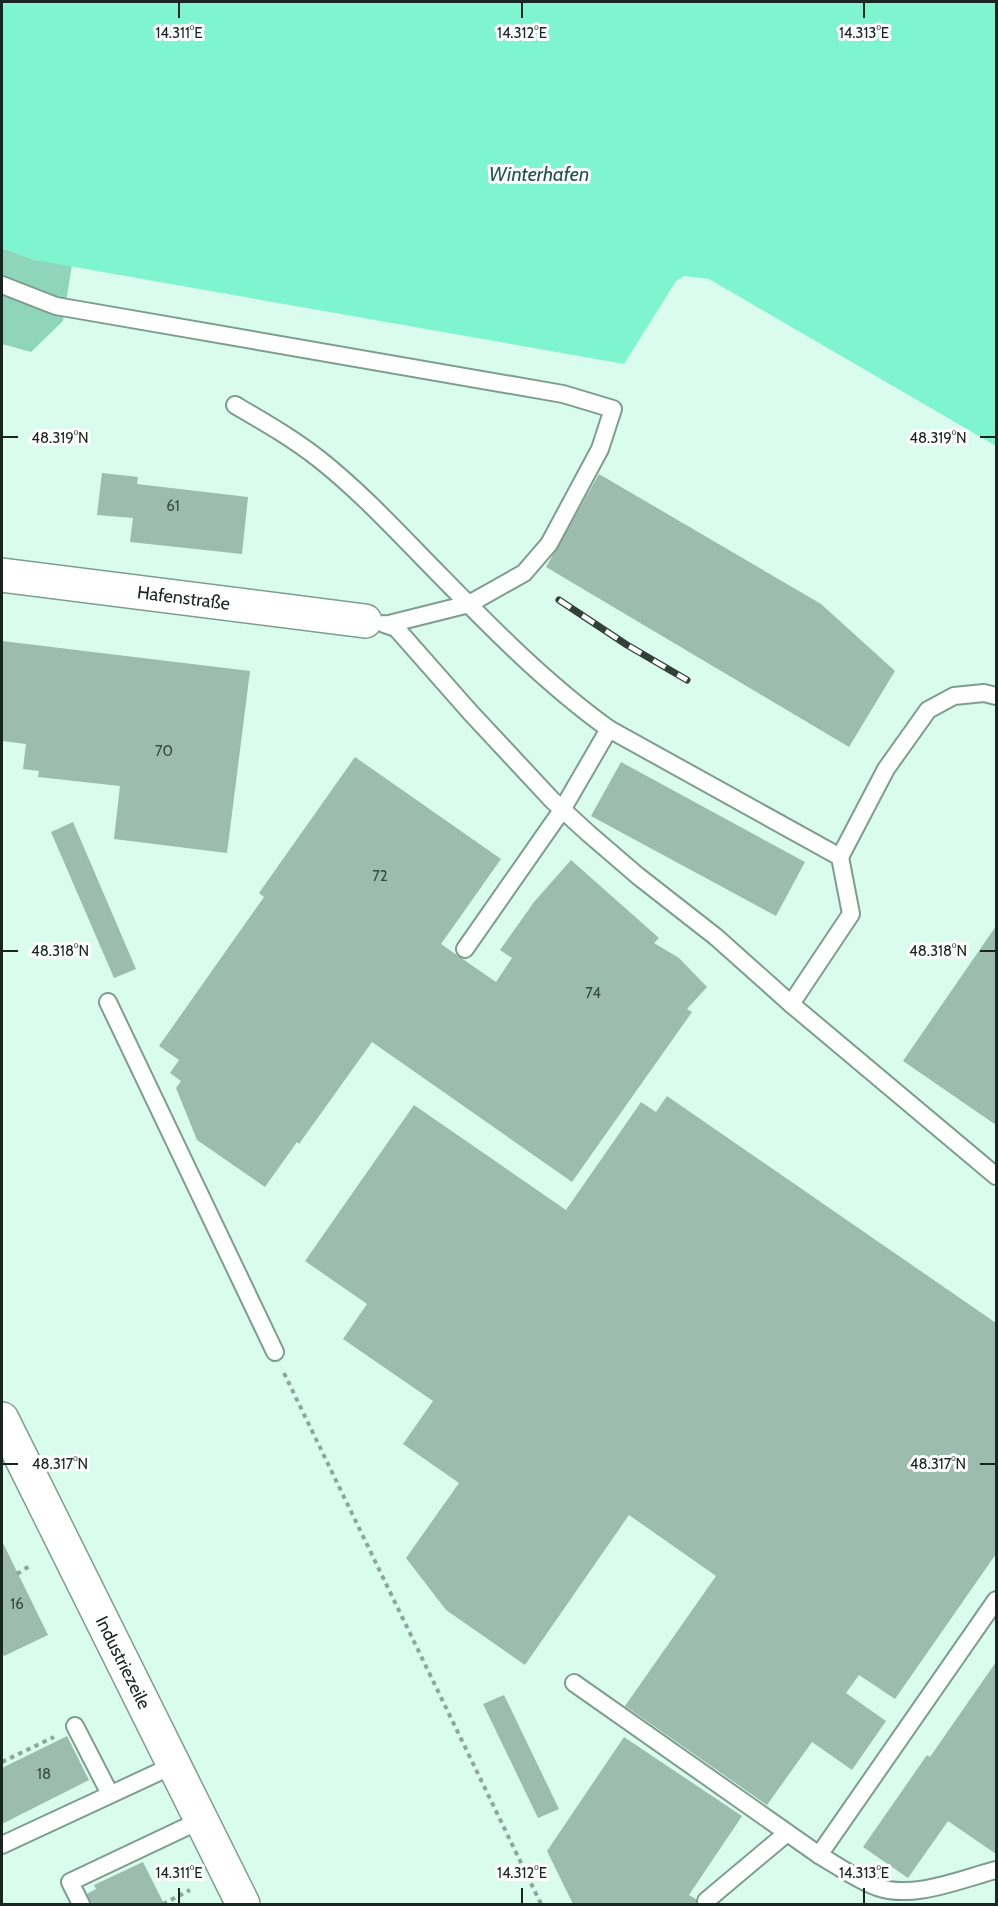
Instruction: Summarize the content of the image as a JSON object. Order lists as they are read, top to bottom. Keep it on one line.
{"streets":{"main road":["Hafenstraße","Industriezeile"]},"water":["Winterhafen"],"house_numbers":["61","70","72","74","16","18"],"coordinates":["14.311°E","14.312°E","14.313°E","48.319°N","48.318°N","48.317°N"]}
